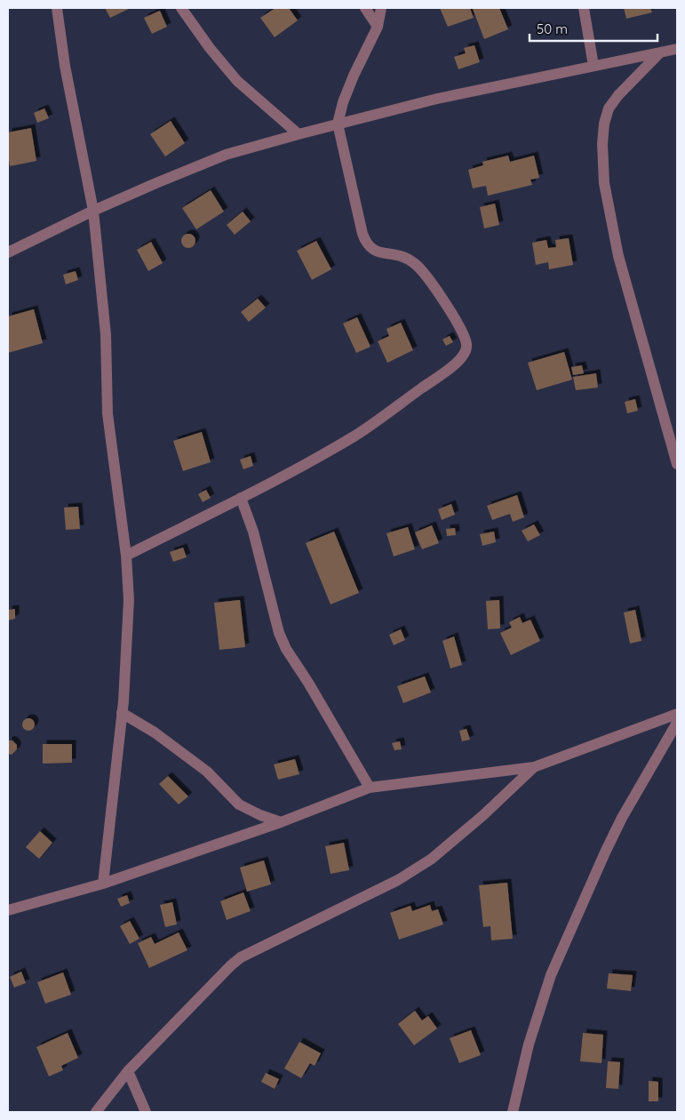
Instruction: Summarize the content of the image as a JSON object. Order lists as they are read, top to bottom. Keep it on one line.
{"scale_bar":"50 m"}
